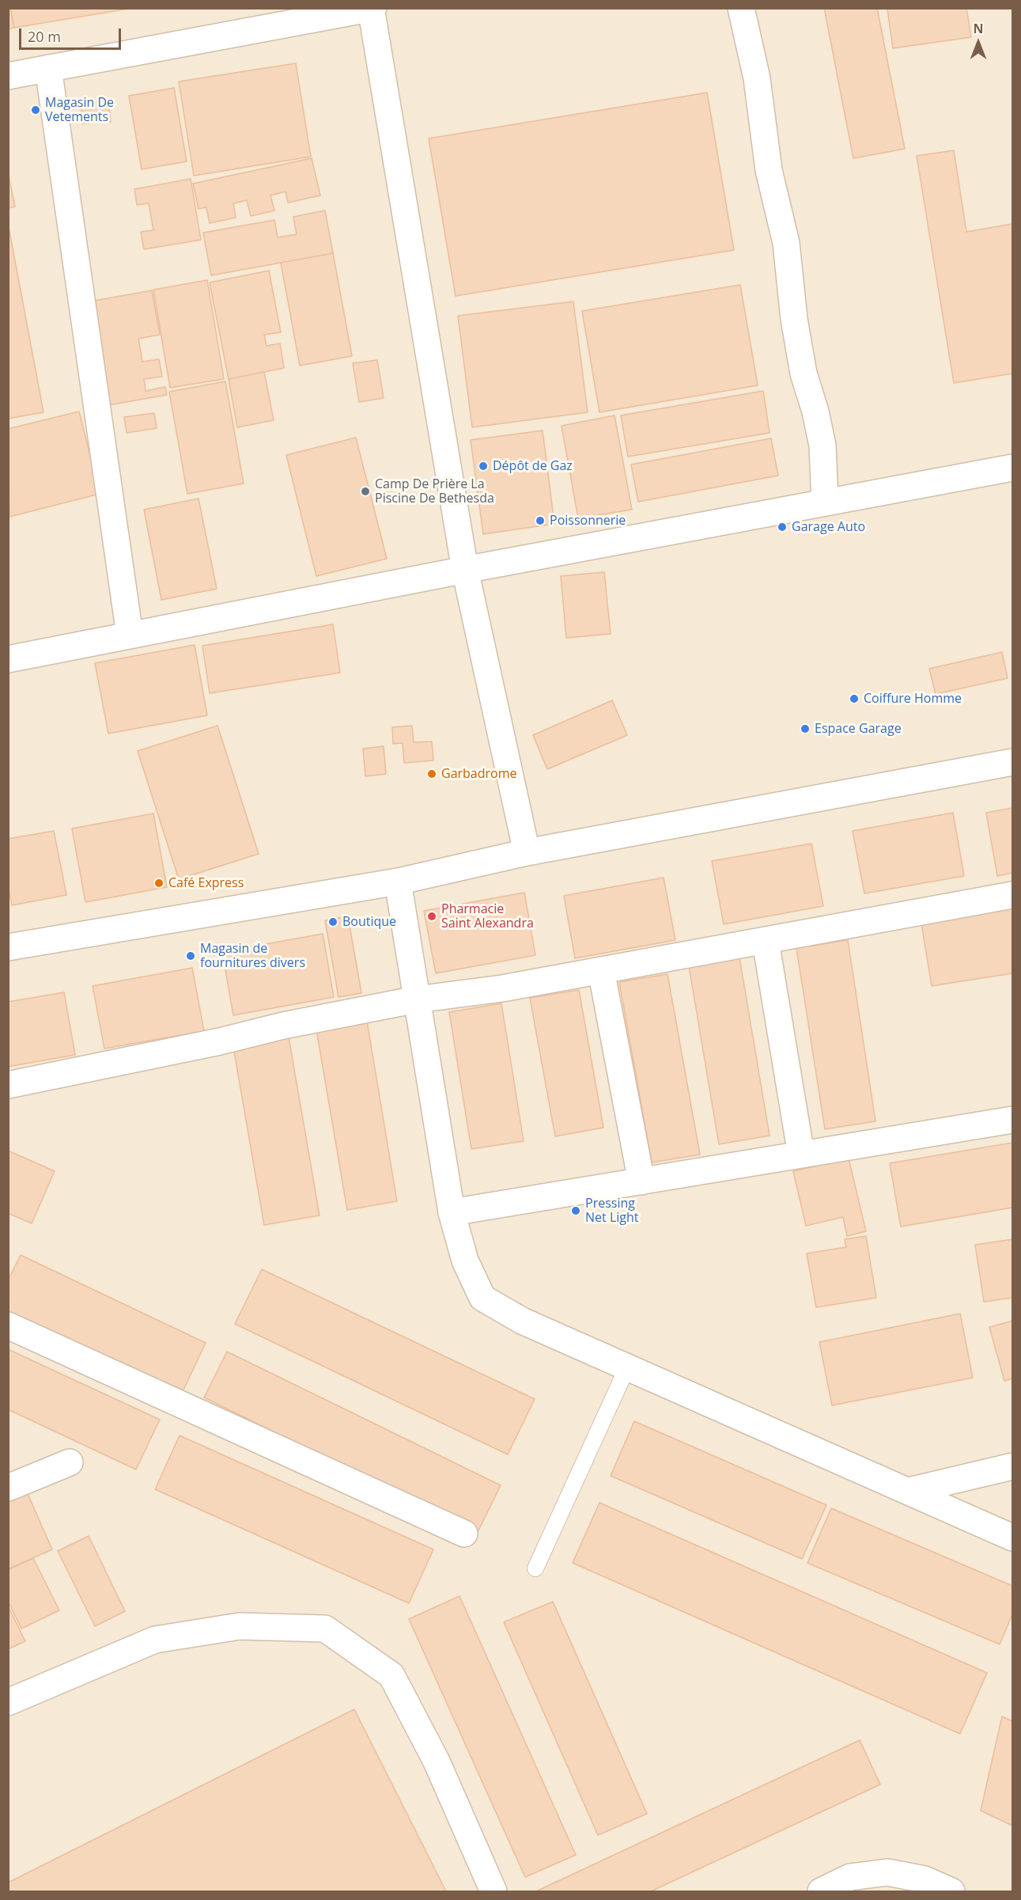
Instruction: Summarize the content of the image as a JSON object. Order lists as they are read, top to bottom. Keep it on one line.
{"places":["Magasin De Vetements","Dépôt de Gaz","Camp De Prière La Piscine De Bethesda","Poissonnerie","Garage Auto","Coiffure Homme","Espace Garage","Garbadrome","Café Express","Pharmacie Saint Alexandra","Boutique","Magasin de fournitures divers","Pressing Net Light"],"scale_bar":"20 m","north":"top"}
